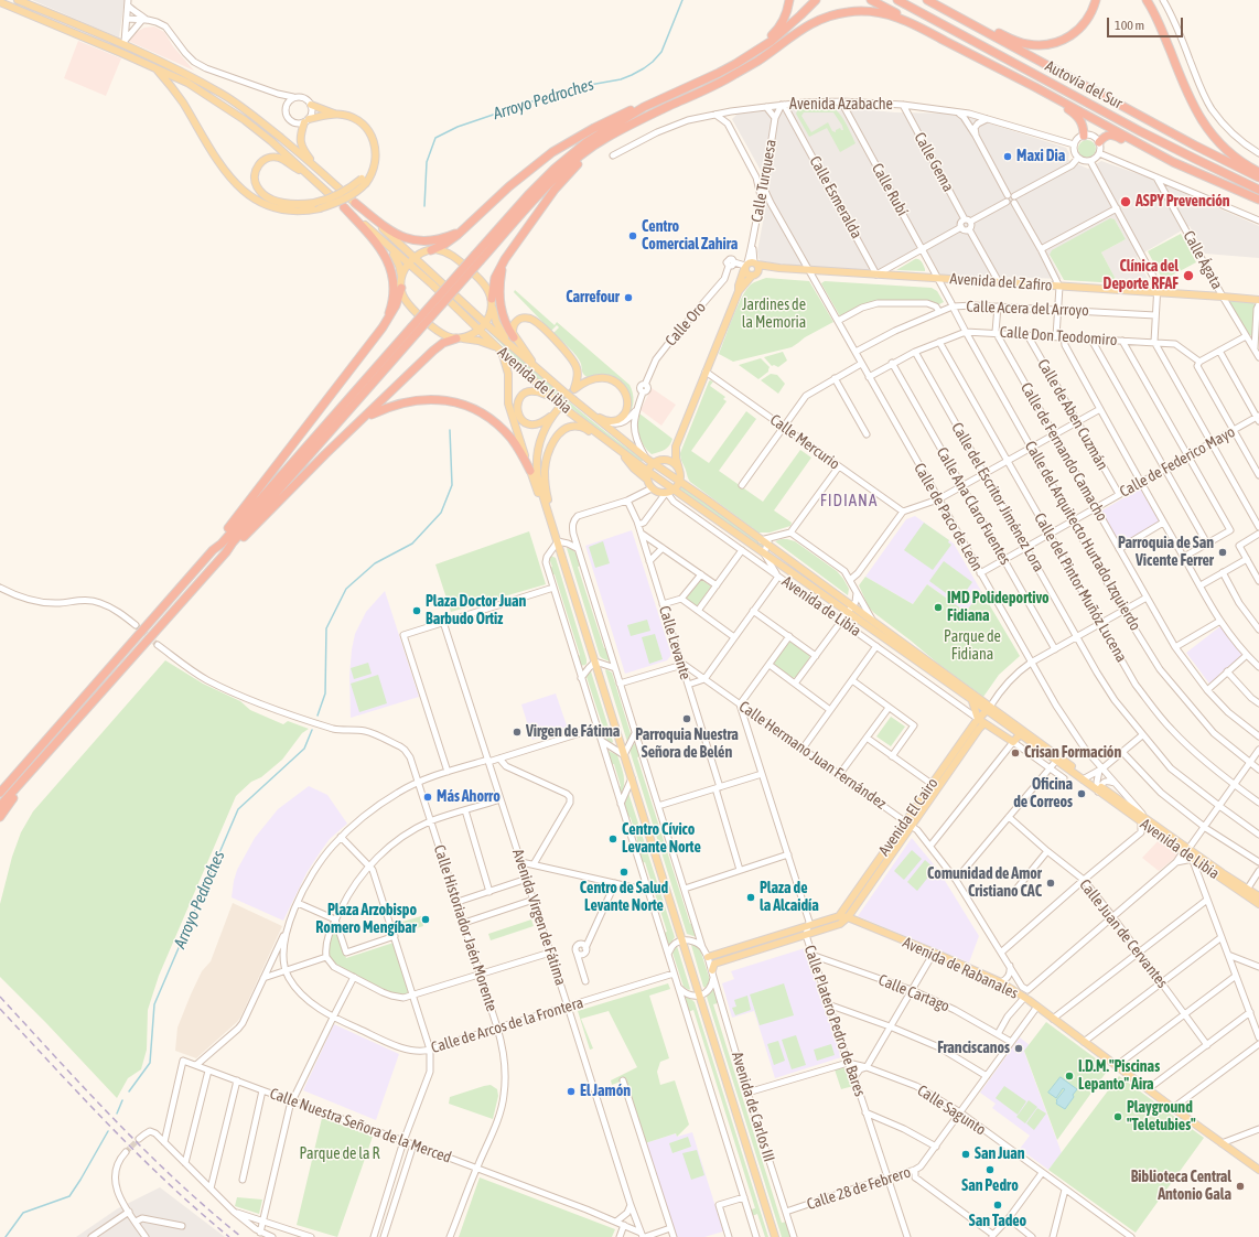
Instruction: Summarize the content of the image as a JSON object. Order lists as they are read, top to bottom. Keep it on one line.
{"streets":{"highway":["Autovía del Sur"],"main road":["Avenida del Zafiro","Avenida de Libia","Avenida El Cairo","Avenida de Rabanales","Avenida de Carlos III"],"street":["Avenida Azabache","Calle Gema","Calle Turquesa","Calle Rubí","Calle Esmeralda","Calle Ágata","Calle Acera del Arroyo","Calle Oro","Calle Don Teodomiro","Calle de Aben Cuzmán","Calle Mercurio","Calle de Fernando Camacho","Calle de Federico Mayo","Calle del Escritor Jiménez Lora","Calle Ana Claro Fuentes","Calle de Paco de León","Calle del Arquitecto Hurtado Izquierdo","Calle del Pintor Muñóz Lucena","Calle Levante","Calle Hermano Juan Fernández","Avenida Virgen de Fátima","Calle Historiador Jaén Morente","Calle Juan de Cervantes","Calle Cartago","Calle Platero Pedro de Bares","Calle de Arcos de la Frontera","Calle Sagunto","Calle Nuestra Señora de la Merced","Calle 28 de Febrero"]},"crossings":[["Avenida Azabache","Calle Gema"],["Avenida Azabache","Calle Turquesa"],["Avenida Azabache","Calle Rubí"],["Avenida Azabache","Calle Esmeralda"],["Calle Turquesa","Calle Esmeralda"],["Calle Turquesa","Avenida del Zafiro"],["Calle Turquesa","Calle Oro"],["Calle Turquesa","Calle de Paco de León"],["Calle Rubí","Avenida del Zafiro"],["Calle Rubí","Calle del Arquitecto Hurtado Izquierdo"],["Calle Esmeralda","Avenida del Zafiro"],["Calle Ágata","Avenida del Zafiro"],["Avenida del Zafiro","Calle Oro"],["Avenida del Zafiro","Calle de Paco de León"],["Avenida del Zafiro","Calle del Arquitecto Hurtado Izquierdo"],["Calle Acera del Arroyo","Calle de Paco de León"],["Calle Acera del Arroyo","Calle del Arquitecto Hurtado Izquierdo"],["Calle Don Teodomiro","Calle de Aben Cuzmán"],["Calle Don Teodomiro","Calle de Fernando Camacho"],["Calle Don Teodomiro","Calle del Escritor Jiménez Lora"],["Calle Don Teodomiro","Calle Ana Claro Fuentes"],["Calle Don Teodomiro","Calle de Paco de León"],["Calle Don Teodomiro","Calle del Arquitecto Hurtado Izquierdo"],["Calle Don Teodomiro","Calle del Pintor Muñóz Lucena"],["Avenida de Libia","Calle de Paco de León"],["Avenida de Libia","Avenida El Cairo"],["Calle de Aben Cuzmán","Calle de Federico Mayo"],["Calle de Fernando Camacho","Calle de Federico Mayo"],["Calle de Federico Mayo","Calle del Escritor Jiménez Lora"],["Calle de Federico Mayo","Calle Ana Claro Fuentes"],["Calle de Federico Mayo","Calle de Paco de León"],["Calle de Federico Mayo","Calle del Arquitecto Hurtado Izquierdo"],["Calle de Federico Mayo","Calle del Pintor Muñóz Lucena"],["Calle Levante","Calle Hermano Juan Fernández"],["Calle Levante","Avenida de Carlos III"],["Calle Hermano Juan Fernández","Avenida El Cairo"],["Calle Hermano Juan Fernández","Calle Platero Pedro de Bares"],["Avenida El Cairo","Avenida de Rabanales"],["Avenida El Cairo","Calle Platero Pedro de Bares"],["Avenida El Cairo","Avenida de Carlos III"],["Avenida Virgen de Fátima","Calle de Arcos de la Frontera"],["Avenida Virgen de Fátima","Calle Nuestra Señora de la Merced"],["Calle Historiador Jaén Morente","Calle de Arcos de la Frontera"],["Calle Historiador Jaén Morente","Calle Nuestra Señora de la Merced"],["Avenida de Rabanales","Calle 28 de Febrero"],["Calle Cartago","Calle Platero Pedro de Bares"],["Calle Cartago","Calle 28 de Febrero"],["Calle Platero Pedro de Bares","Calle Sagunto"],["Calle Platero Pedro de Bares","Calle 28 de Febrero"],["Avenida de Carlos III","Calle 28 de Febrero"],["Calle Sagunto","Calle 28 de Febrero"]],"districts":["FIDIANA"],"water":["Arroyo Pedroches"],"parks":["Jardines de la Memoria","Parque de Fidiana","Parque de la R"],"places":["Maxi Dia","ASPY Prevención","Centro Comercial Zahira","Clínica del Deporte RFAF","Carrefour","Parroquia de San Vicente Ferrer","IMD Polideportivo Fidiana","Plaza Doctor Juan Barbudo Ortiz","Parroquia Nuestra Señora de Belén","Virgen de Fátima","Crisan Formación","Oficina de Correos","Más Ahorro","Centro Cívico Levante Norte","Centro de Salud Levante Norte","Comunidad de Amor Cristiano CAC","Plaza de la Alcaidía","Plaza Arzobispo Romero Mengíbar","Franciscanos","I.D.M.\"Piscinas Lepanto\" Aira","El Jamón","Playground \"Teletubies\"","San Juan","San Pedro","Biblioteca Central Antonio Gala","San Tadeo"],"scale_bar":"100 m"}
